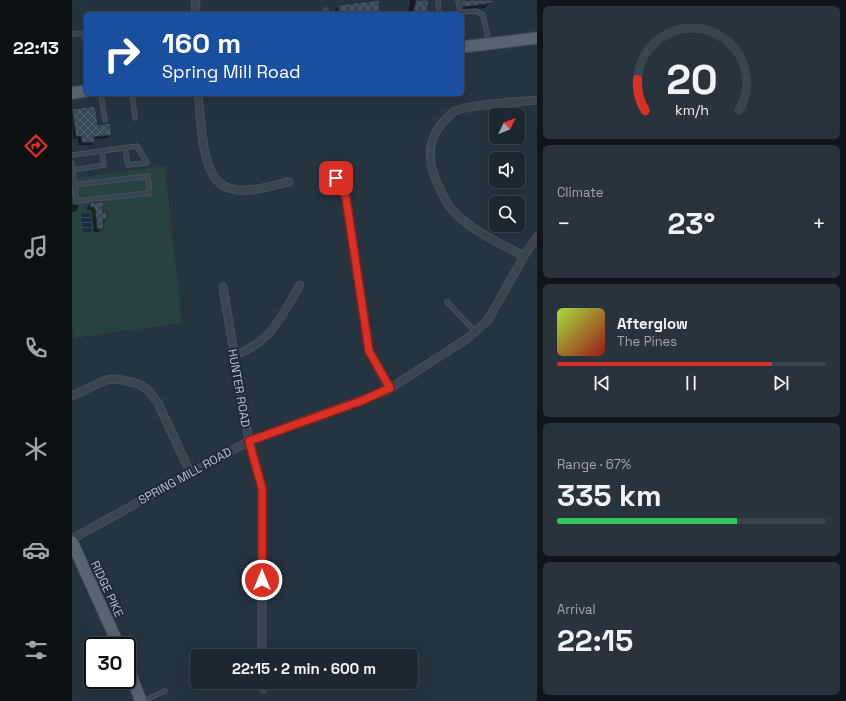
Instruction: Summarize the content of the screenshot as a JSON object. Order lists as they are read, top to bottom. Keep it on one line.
{"streets":{"main road":["RIDGE PIKE"],"street":["HUNTER ROAD","SPRING MILL ROAD"]},"crossings":[["HUNTER ROAD","SPRING MILL ROAD"],["SPRING MILL ROAD","RIDGE PIKE"]],"north":"top right","page":{"tabs":"22:13","turn":["160 m","Spring Mill Road"],"tile":["Climate",["Range · 67%","335 km"],["Arrival","22:15"]],"heat":["−","23°","+"],"song":["Afterglow","The Pines"],"limit":"30","trip":"22:15 · 2 min · 600 m","gauge":["20","km/h"]}}
